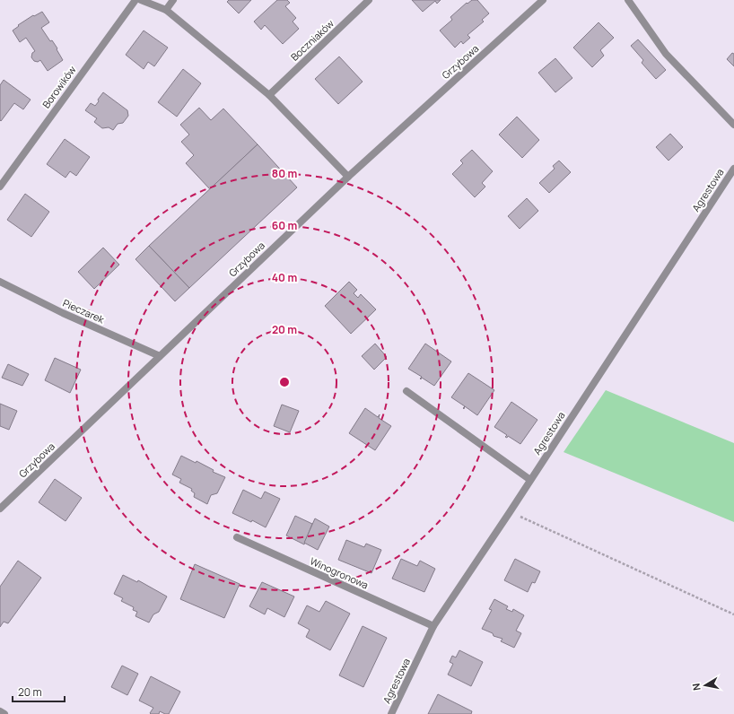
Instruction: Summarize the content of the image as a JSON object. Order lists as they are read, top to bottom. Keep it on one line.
{"streets":{"street":["Boczniaków","Grzybowa","Borowików","Agrestowa","Pieczarek","Winogronowa"]},"crossings":[["Grzybowa","Pieczarek"],["Agrestowa","Winogronowa"]],"scale_bar":"20 m","north":"left","rings":["80 m","60 m","40 m","20 m"]}
